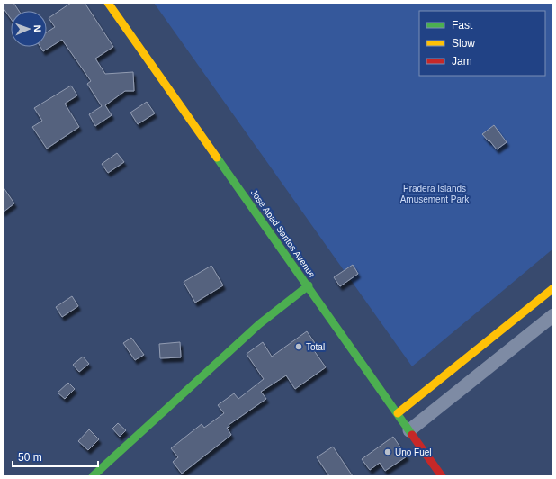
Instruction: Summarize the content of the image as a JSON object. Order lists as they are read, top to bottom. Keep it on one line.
{"streets":{"main road":["Jose Abad Santos Avenue"]},"parks":["Pradera Islands Amusement Park"],"places":["Total","Uno Fuel"],"legend":["Fast","Slow","Jam"],"scale_bar":"50 m","north":"right"}
